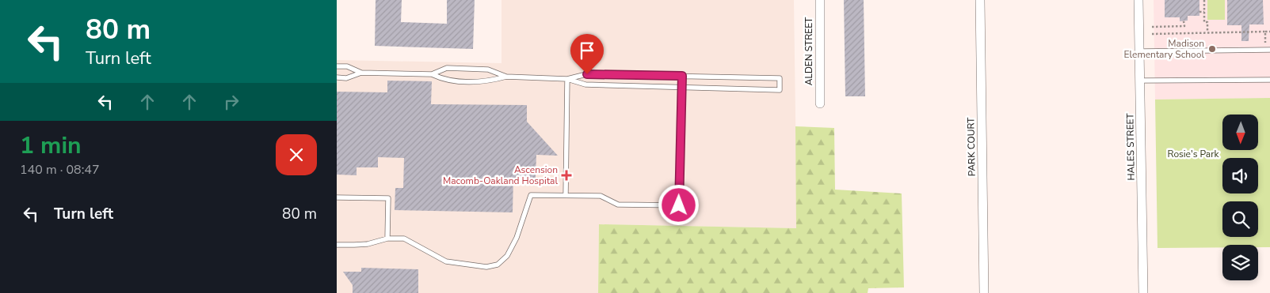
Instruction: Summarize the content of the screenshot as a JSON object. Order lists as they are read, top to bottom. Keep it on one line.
{"streets":{"street":["ALDEN STREET","PARK COURT","HALES STREET"]},"parks":["Rosie's Park"],"places":{"other":["Madison Elementary School"],"health":["Ascension Macomb-Oakland Hospital"]},"north":"bottom","page":{"turn":["80 m","Turn left"],"heading":["1 min","140 m · 08:47"],"list":[{"name":"Turn left","value":"80 m"}]}}
